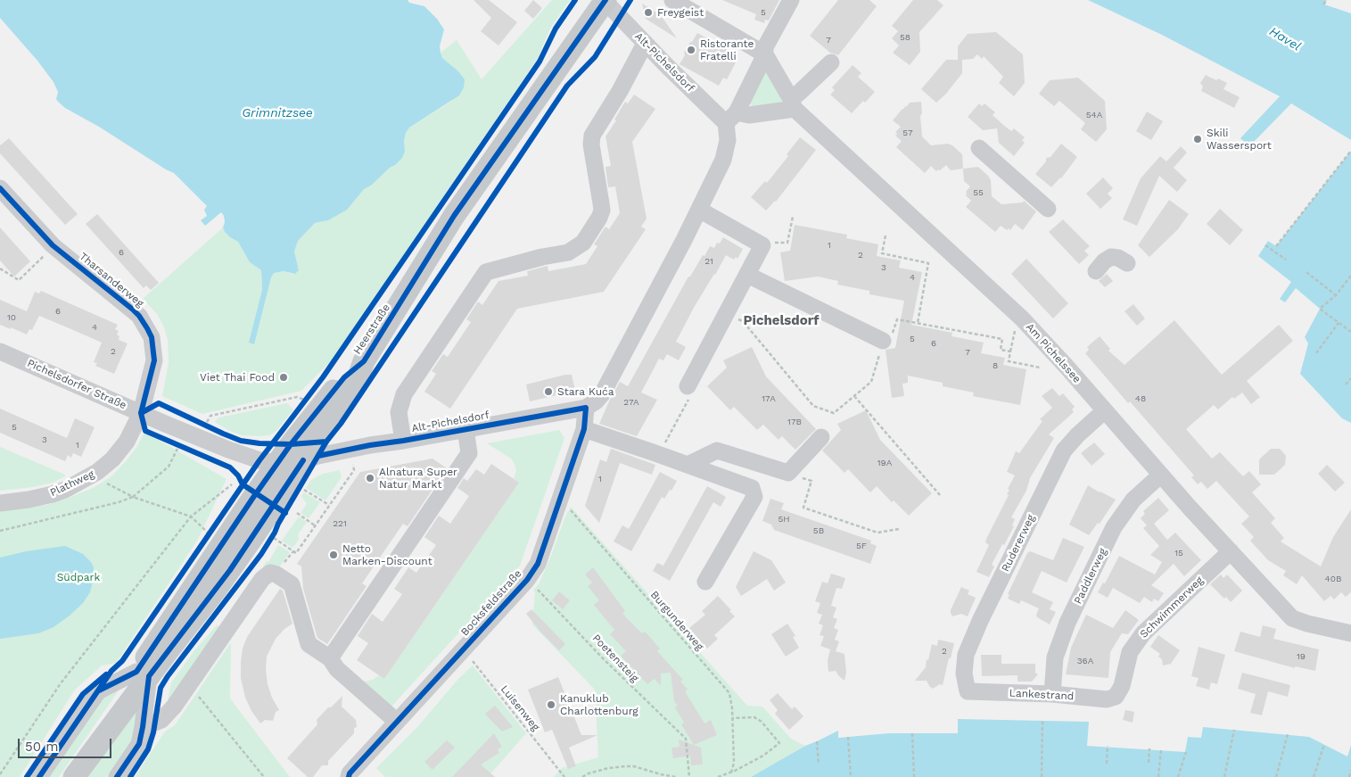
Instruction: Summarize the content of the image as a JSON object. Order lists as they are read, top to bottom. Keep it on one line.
{"streets":{"main road":["Heerstraße"],"street":["Alt-Pichelsdorf","Tharsanderweg","Am Pichelssee","Pichelsdorfer Straße","Plathweg","Rudererweg","Paddlerweg","Bocksfeldstraße","Schwimmerweg","Lankestrand"],"path":["Burgunderweg","Poetensteig","Luisenweg"]},"crossings":[["Alt-Pichelsdorf","Heerstraße"],["Alt-Pichelsdorf","Pichelsdorfer Straße"],["Alt-Pichelsdorf","Bocksfeldstraße"],["Tharsanderweg","Pichelsdorfer Straße"],["Tharsanderweg","Plathweg"],["Heerstraße","Pichelsdorfer Straße"],["Am Pichelssee","Rudererweg"],["Am Pichelssee","Paddlerweg"],["Am Pichelssee","Schwimmerweg"],["Pichelsdorfer Straße","Plathweg"],["Rudererweg","Lankestrand"],["Paddlerweg","Lankestrand"],["Bocksfeldstraße","Burgunderweg"],["Bocksfeldstraße","Poetensteig"],["Bocksfeldstraße","Luisenweg"],["Schwimmerweg","Lankestrand"]],"districts":["Pichelsdorf"],"water":["Havel","Grimnitzsee"],"parks":["Südpark"],"places":["Freygeist","Ristorante Fratelli","Skili Wassersport","Viet Thai Food","Stara Kuća","Alnatura Super Natur Markt","Netto Marken-Discount","Kanuklub Charlottenburg"],"house_numbers":["5","58","7","54A","57","55","1","6","2","21","3","4","6","10","4","5","6","2","7","8","17A","48","27A","17B","5","3","1","19A","1","5H","221","5B","5F","15","40B","2","19","36A"],"scale_bar":"50 m"}
